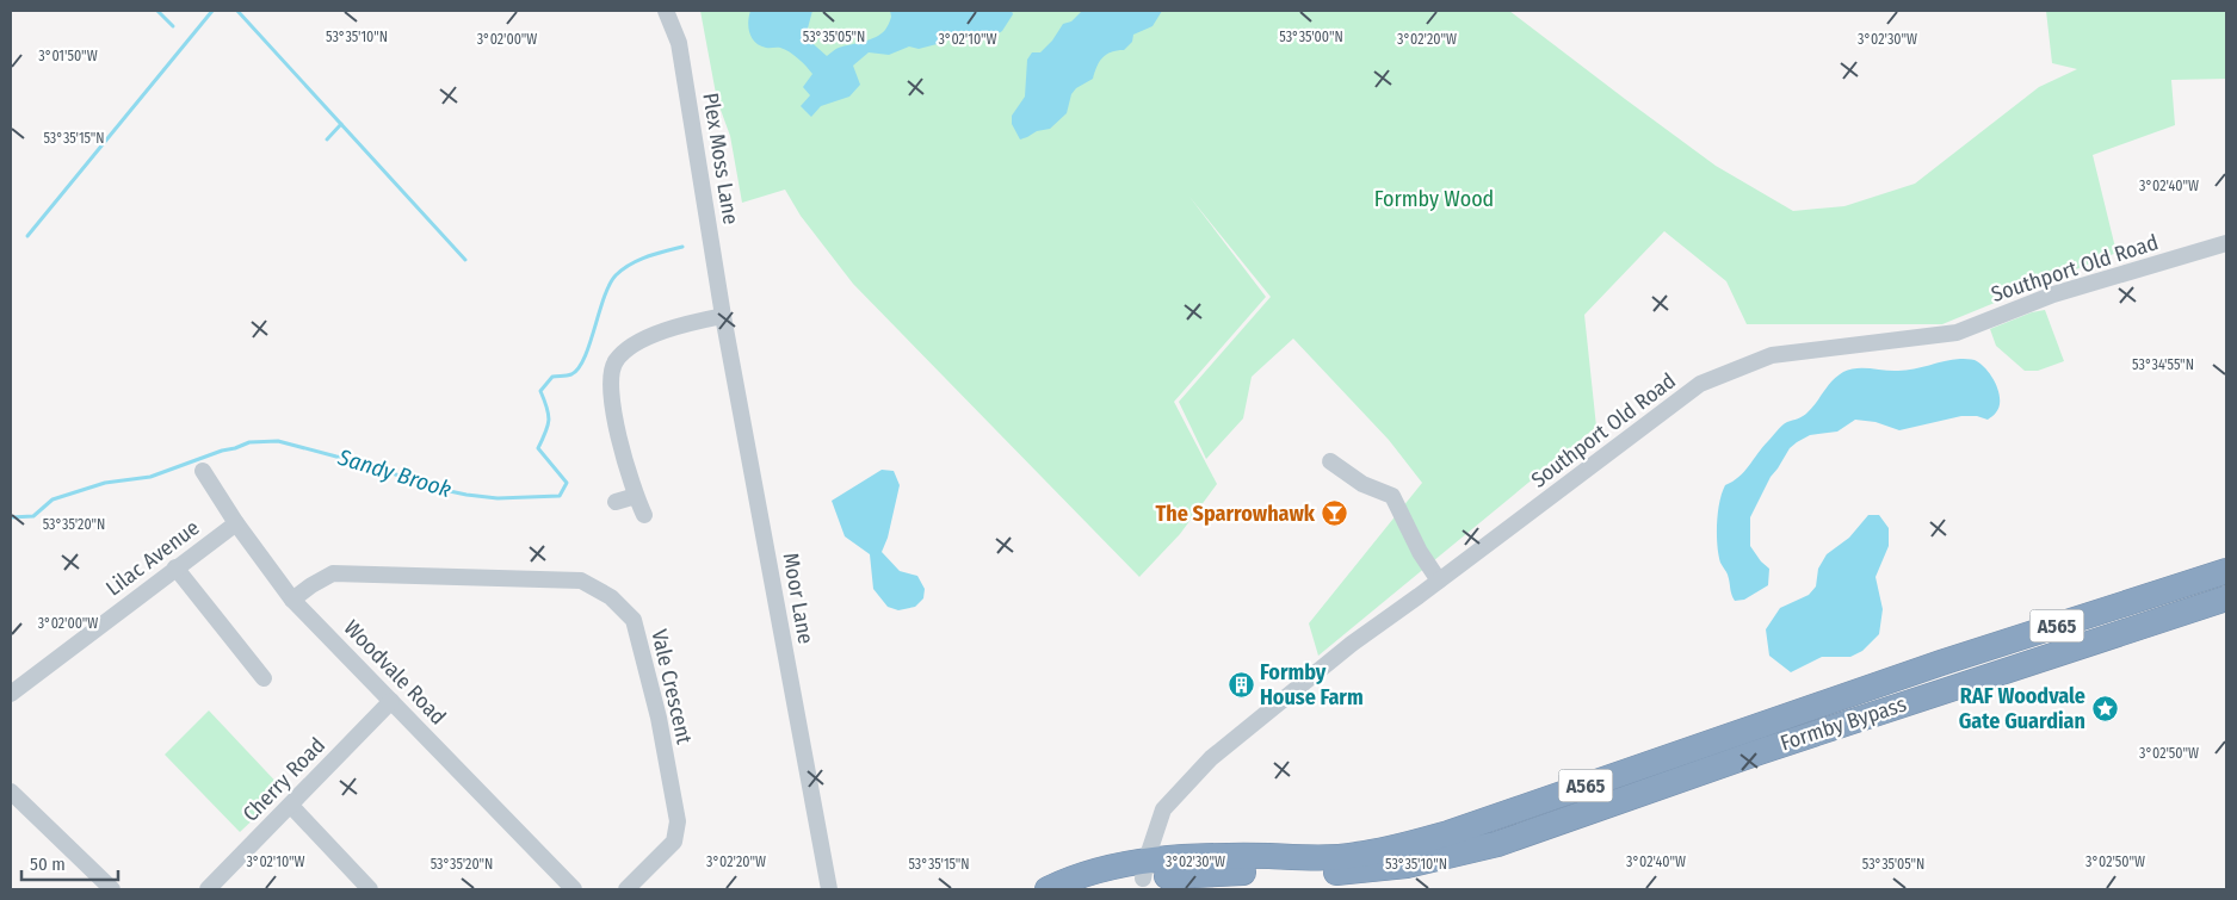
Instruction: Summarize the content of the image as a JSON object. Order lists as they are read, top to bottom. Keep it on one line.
{"streets":{"highway":["A565","Formby Bypass"],"street":["Plex Moss Lane","Southport Old Road","Lilac Avenue","Moor Lane","Woodvale Road","Vale Crescent","Cherry Road"]},"crossings":[["Plex Moss Lane","Moor Lane"],["Southport Old Road","A565"],["Southport Old Road","Formby Bypass"],["Lilac Avenue","Woodvale Road"],["A565","Formby Bypass"],["Woodvale Road","Vale Crescent"],["Woodvale Road","Cherry Road"]],"water":["Sandy Brook"],"parks":["Formby Wood"],"places":{"bar":["The Sparrowhawk"],"building":["Formby House Farm"],"place":["RAF Woodvale Gate Guardian"]},"scale_bar":"50 m","coordinates":["53°35'10\"N","53°35'05\"N","53°35'00\"N","3°02'00\"W","3°02'10\"W","3°02'20\"W","3°02'30\"W","3°01'50\"W","53°35'15\"N","3°02'40\"W","53°34'55\"N","53°35'20\"N","3°02'50\"W"]}
